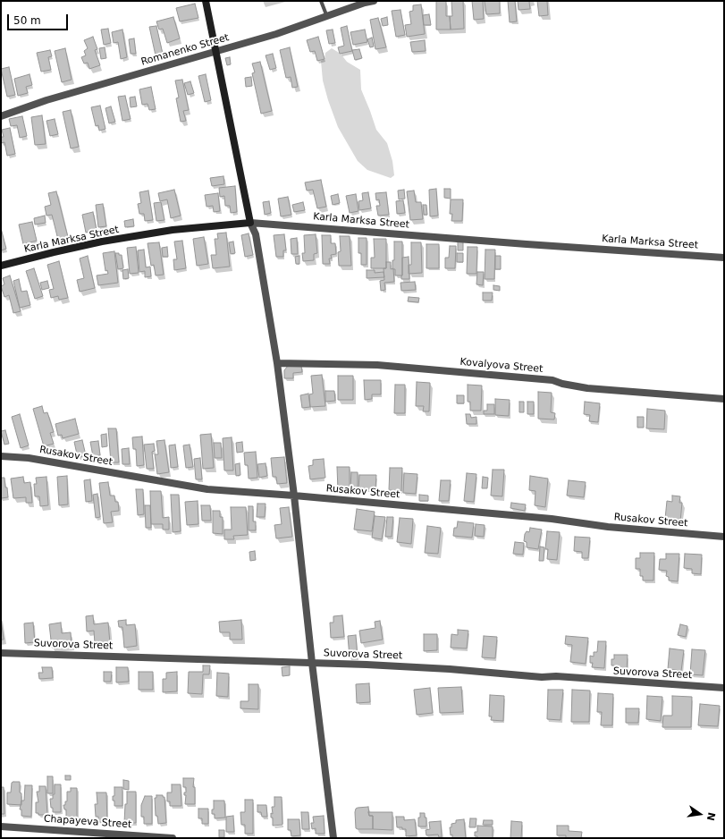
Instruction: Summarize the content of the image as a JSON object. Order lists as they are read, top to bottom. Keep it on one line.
{"streets":{"street":["Romanenko Street","Karla Marksa Street","Kovalyova Street","Rusakov Street","Suvorova Street","Chapayeva Street"]},"scale_bar":"50 m","north":"right"}
